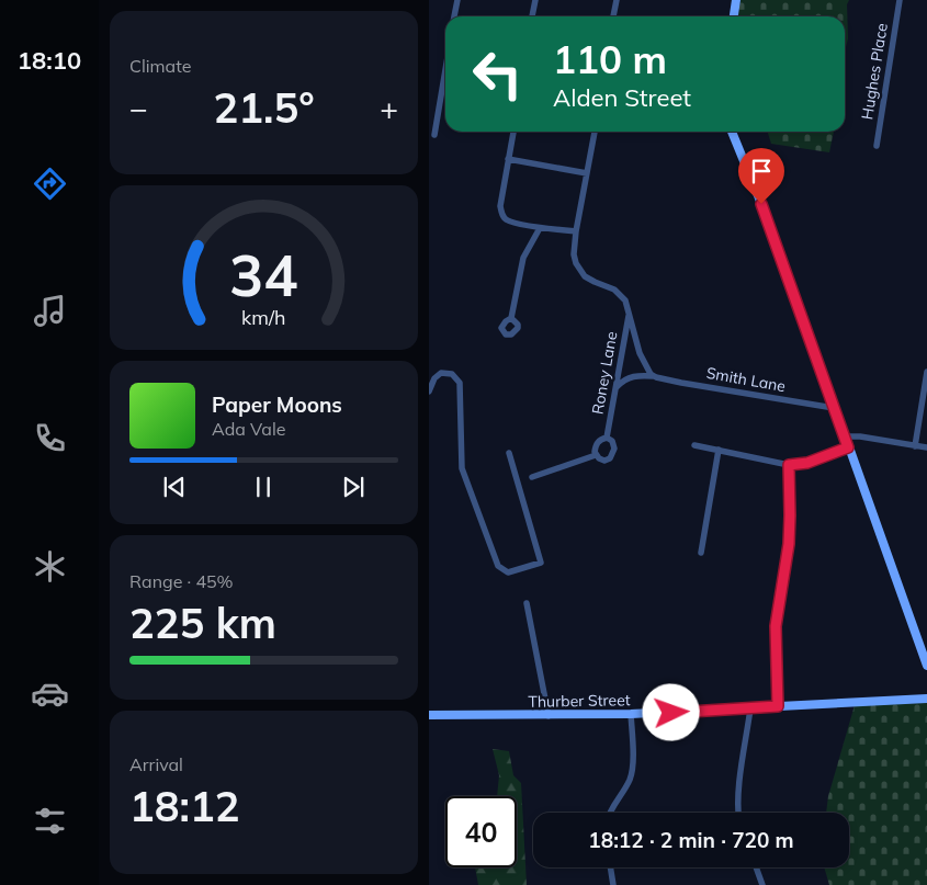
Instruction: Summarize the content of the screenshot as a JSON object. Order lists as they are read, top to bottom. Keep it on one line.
{"streets":{"street":["Hughes Place","Roney Lane","Smith Lane","Thurber Street"]},"crossings":[["Roney Lane","Smith Lane"]],"page":{"tabs":"18:10","tile":["Climate",["Range · 45%","225 km"],["Arrival","18:12"]],"turn":["110 m","Alden Street"],"heat":["−","21.5°","+"],"song":["Paper Moons","Ada Vale"],"limit":"40","trip":"18:12 · 2 min · 720 m","gauge":["34","km/h"]}}
